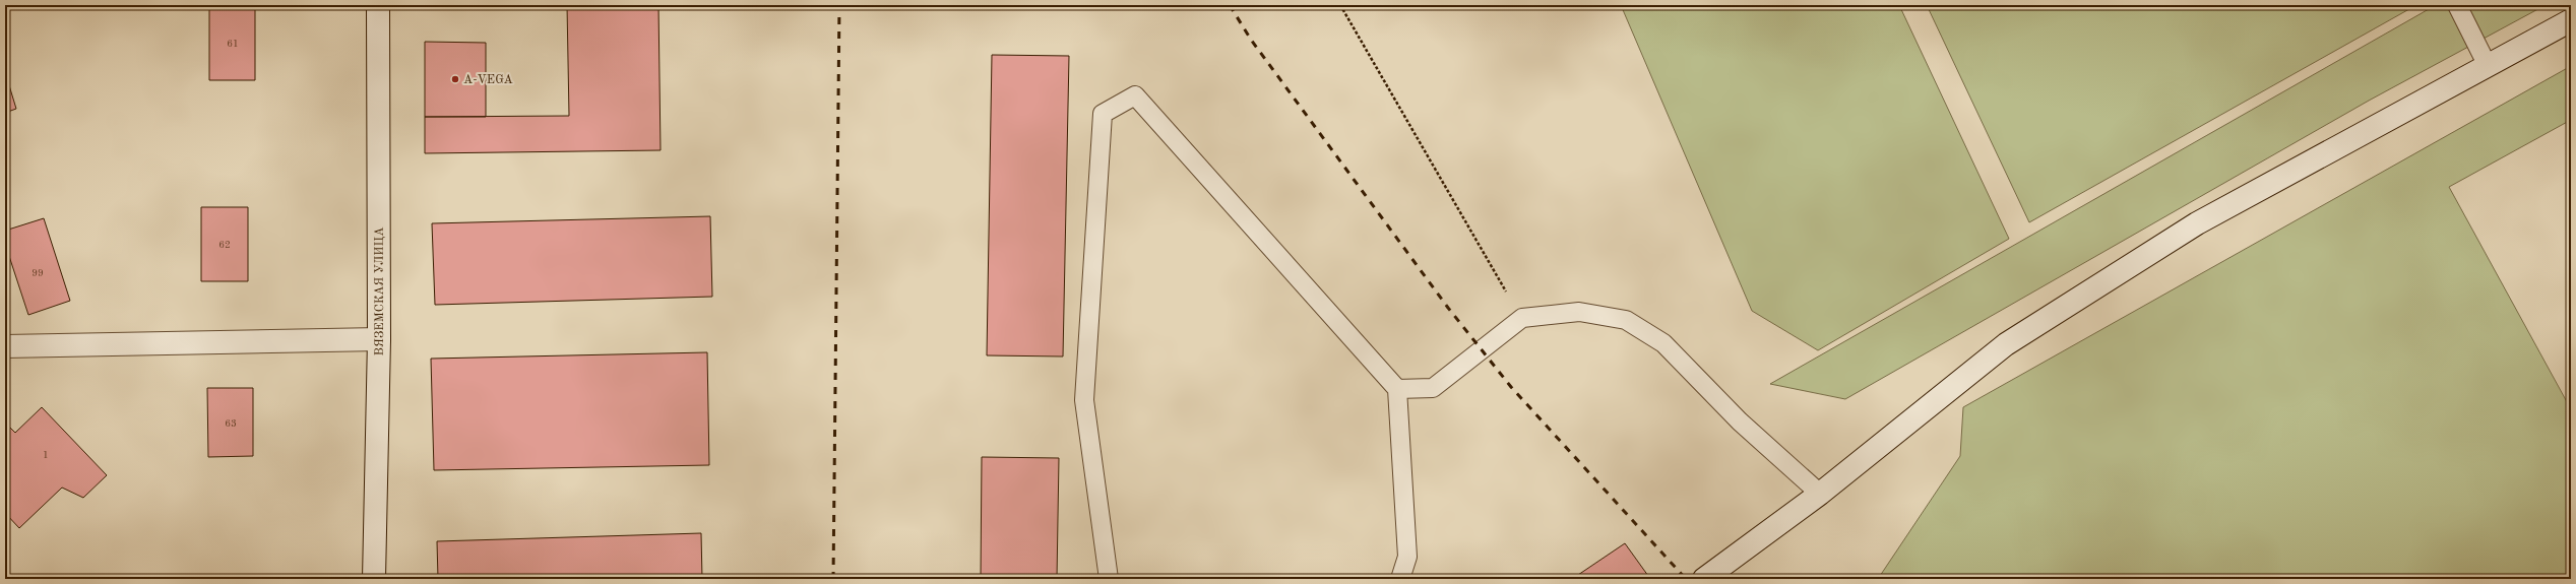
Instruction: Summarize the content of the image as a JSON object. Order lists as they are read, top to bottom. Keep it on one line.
{"streets":{"main road":["ВЯЗЕМСКАЯ УЛИЦА"]},"places":["A-VEGA"],"house_numbers":["61","62","99","63","1"]}
